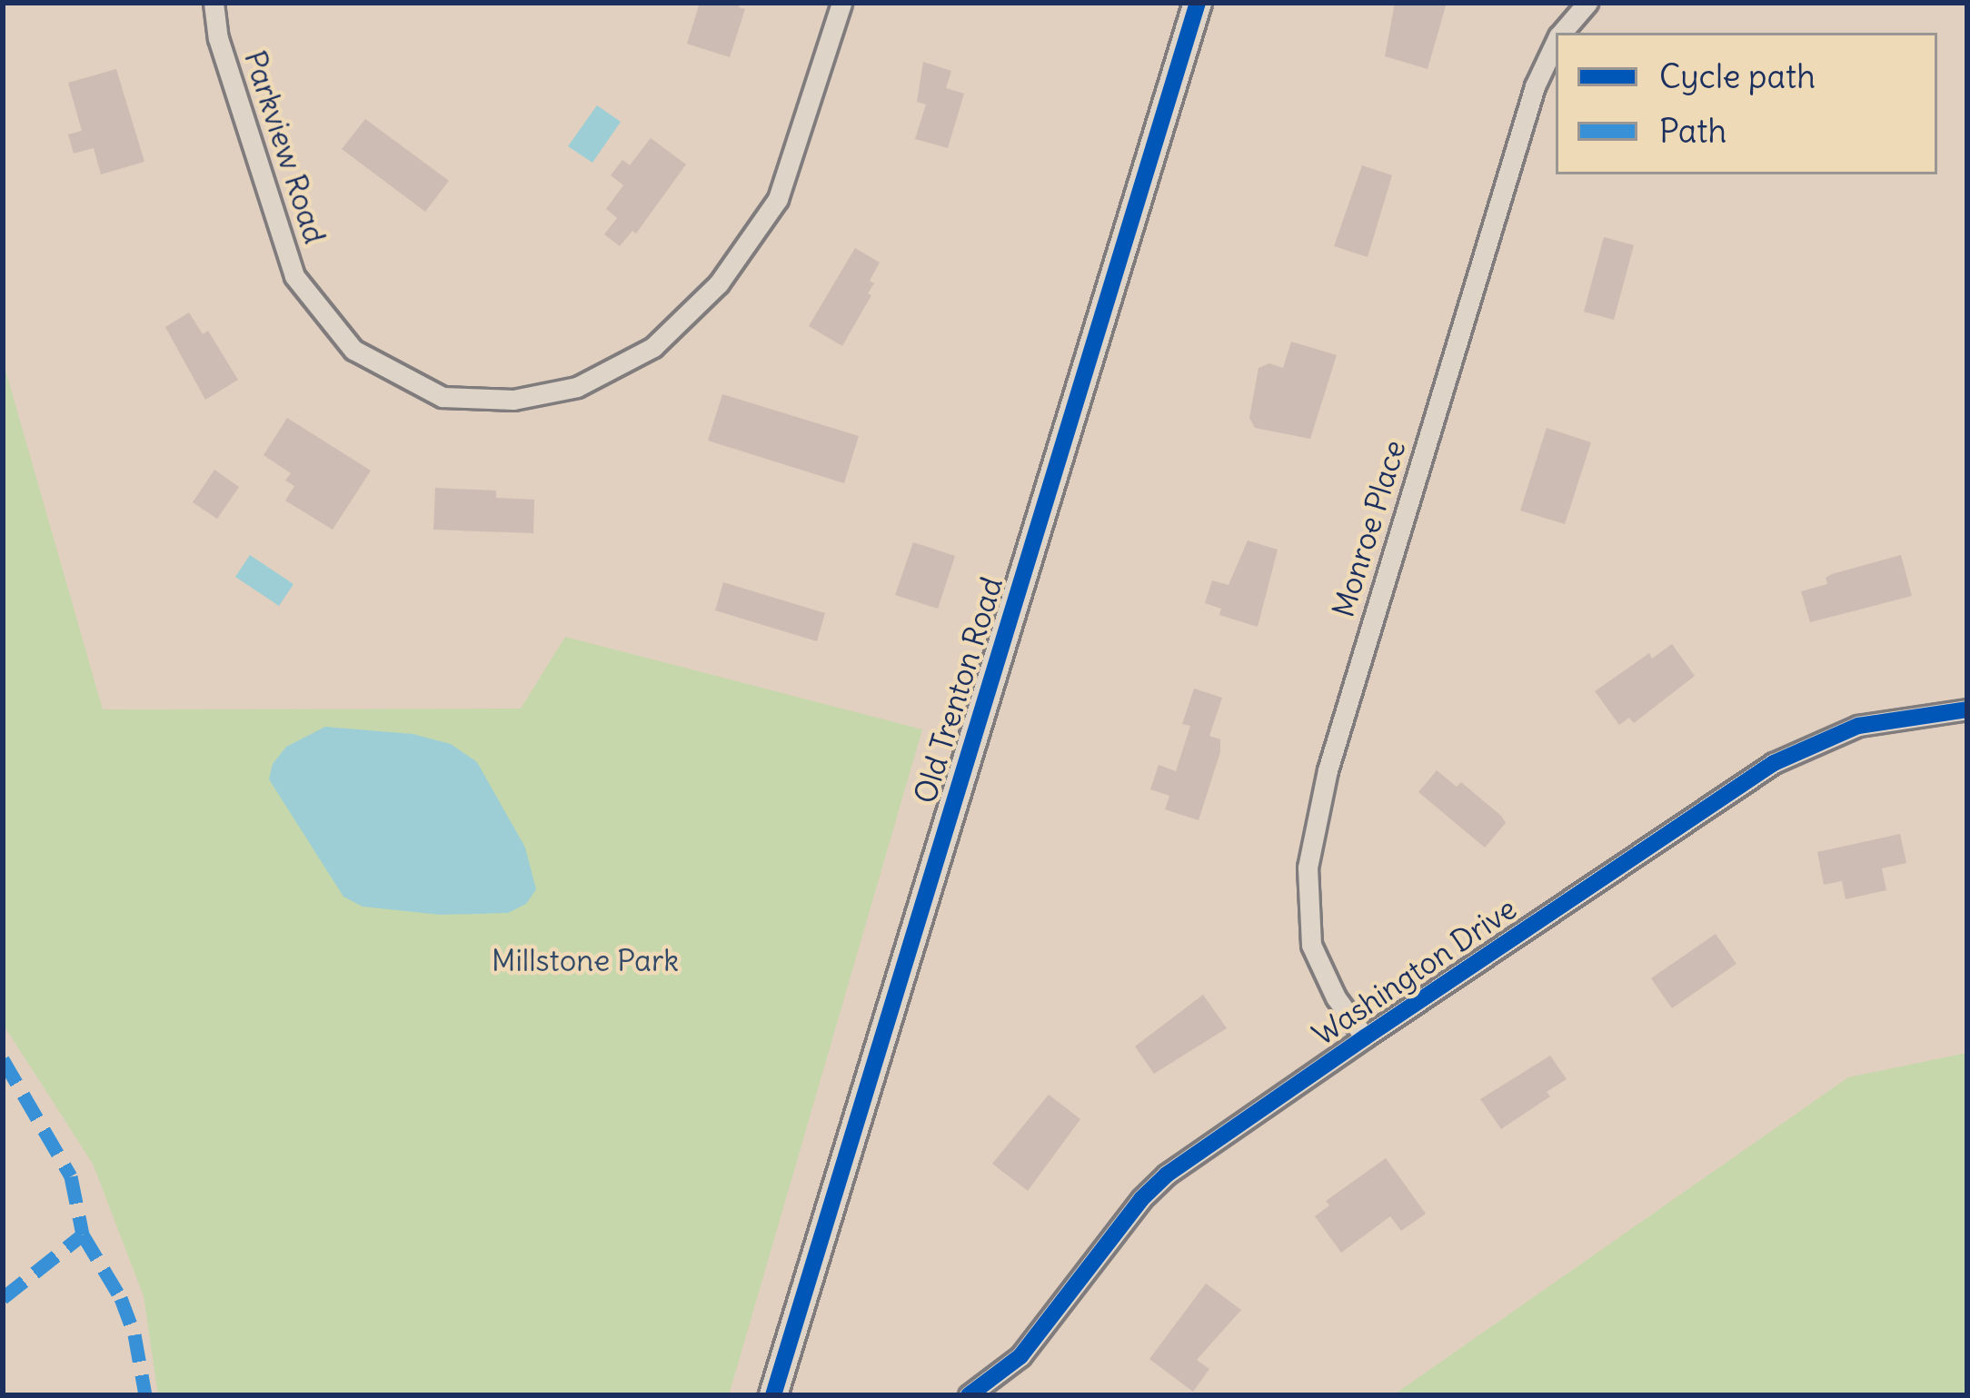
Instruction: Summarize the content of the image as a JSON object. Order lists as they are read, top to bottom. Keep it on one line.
{"streets":{"main road":["Old Trenton Road"],"street":["Parkview Road","Monroe Place","Washington Drive"]},"crossings":[["Monroe Place","Washington Drive"]],"parks":["Millstone Park"],"legend":["Cycle path","Path"]}
